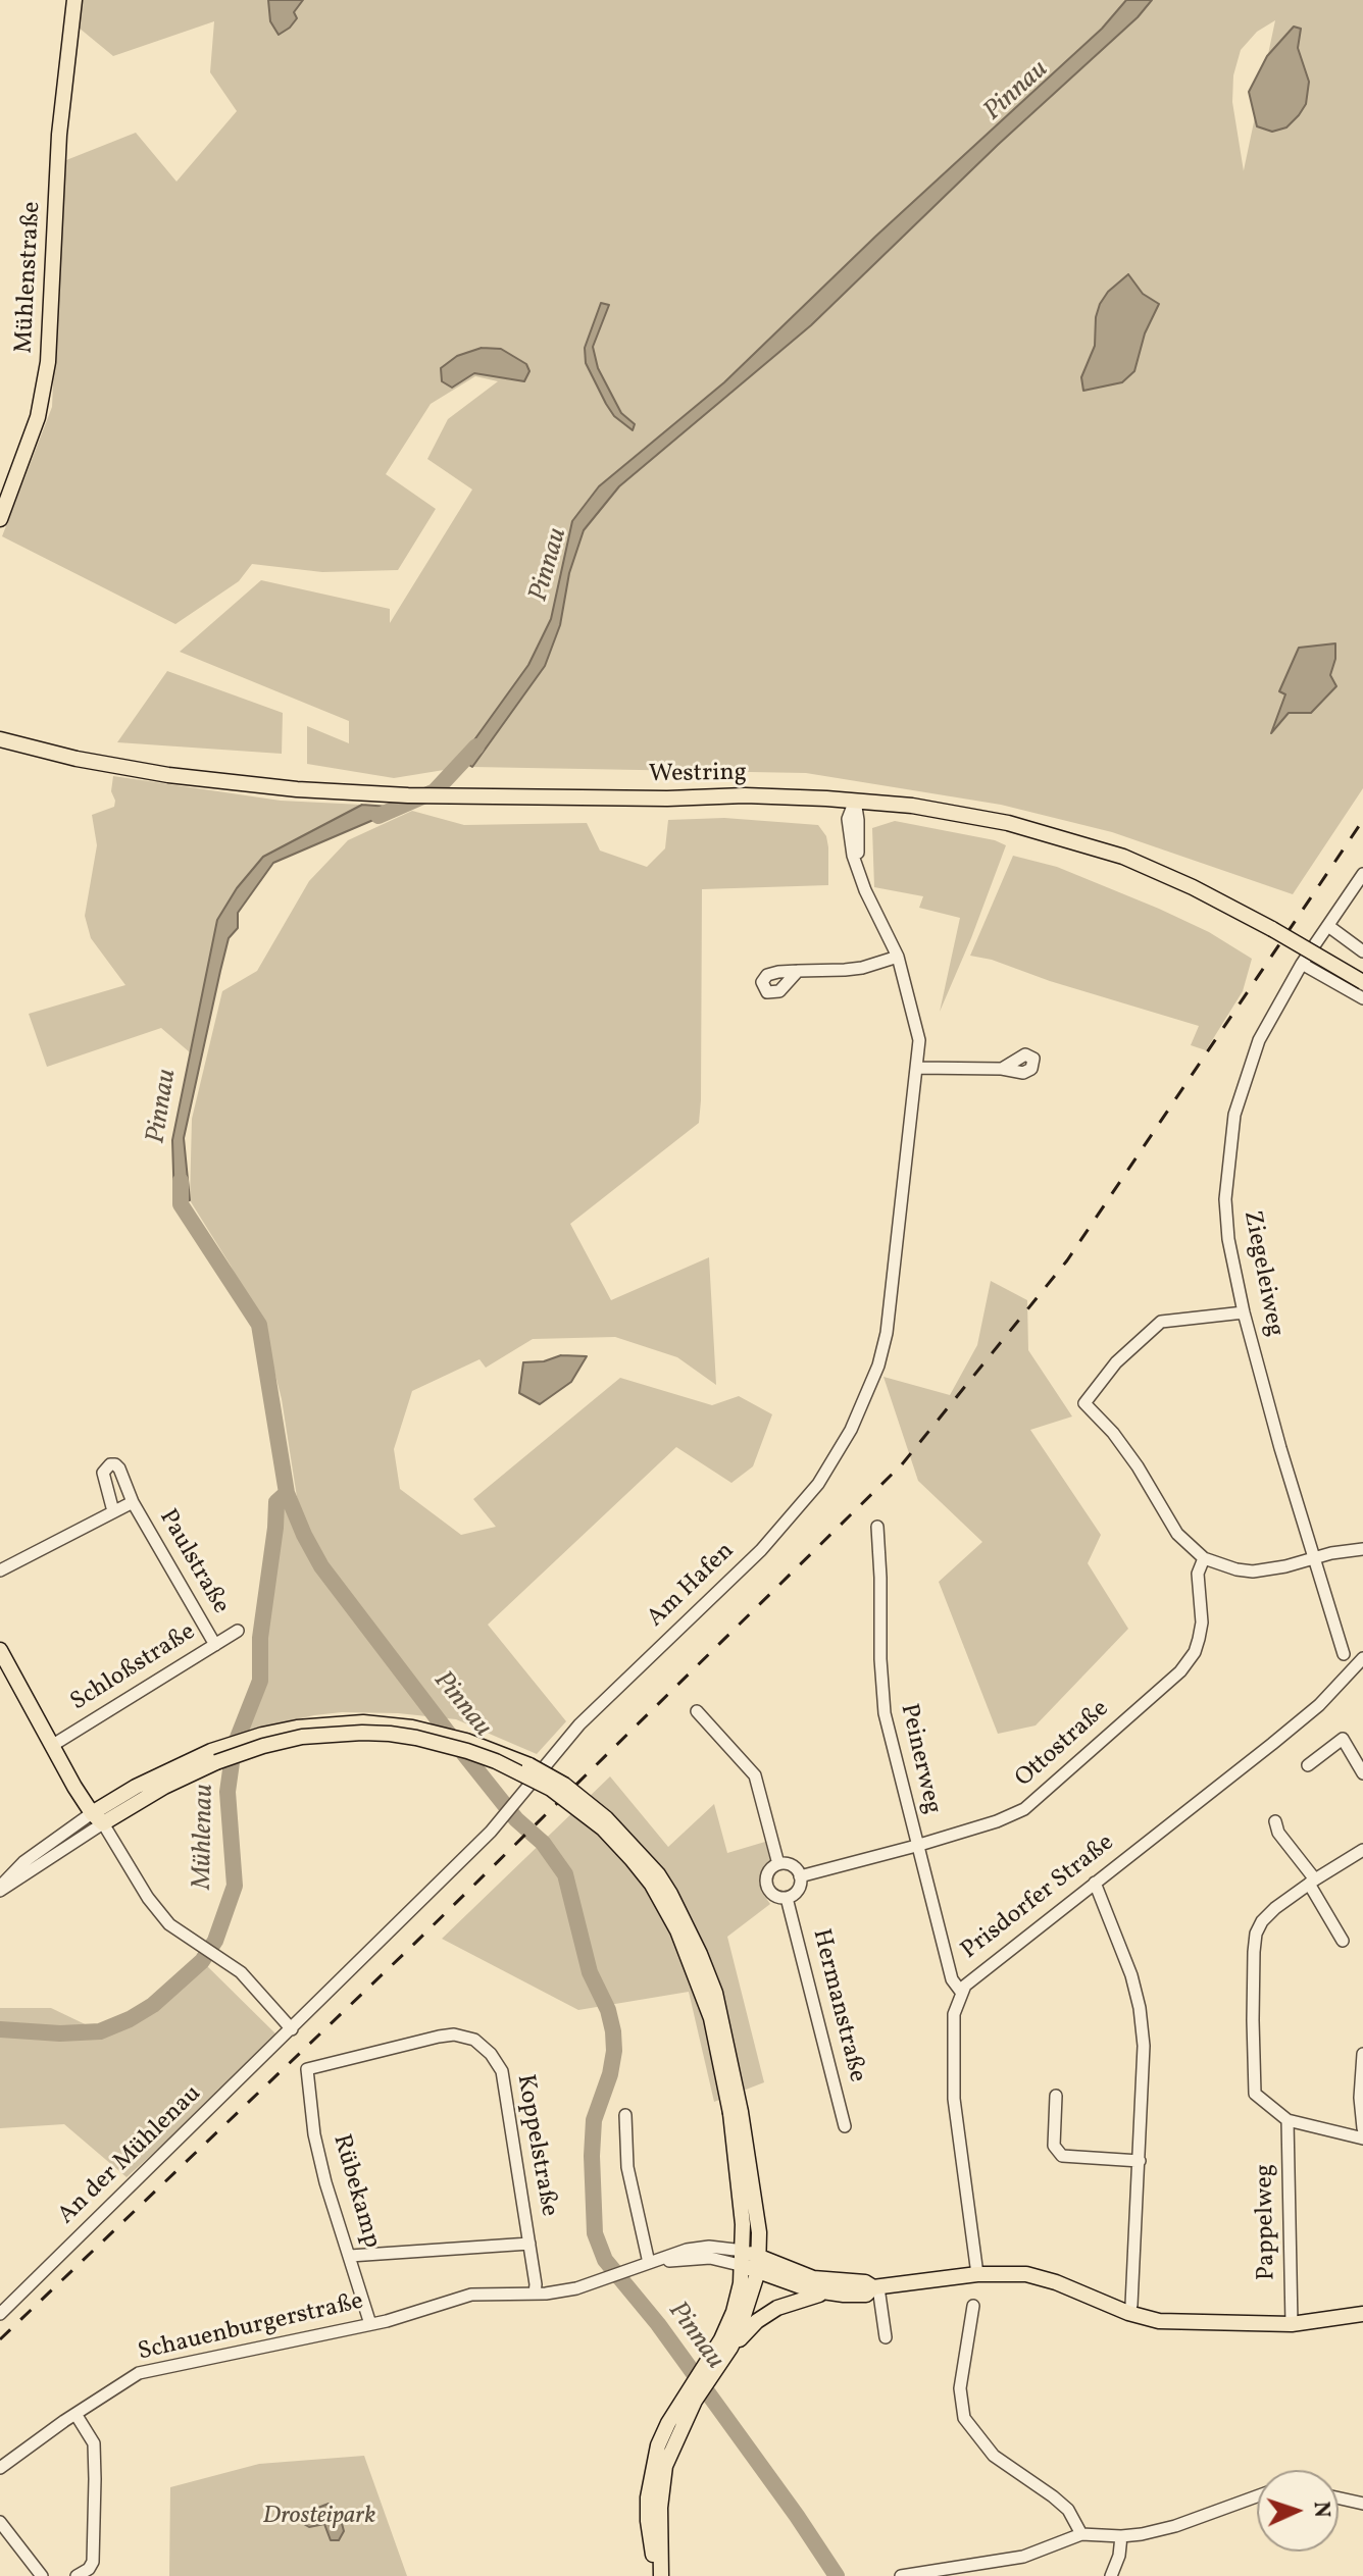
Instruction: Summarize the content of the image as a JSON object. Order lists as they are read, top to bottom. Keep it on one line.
{"streets":{"main road":["Mühlenstraße","Westring"],"street":["Ziegeleiweg","Paulstraße","Am Hafen","Schloßstraße","Ottostraße","Peinerweg","Prisdorfer Straße","Hermanstraße","Koppelstraße","An der Mühlenau","Rübekamp","Pappelweg","Schauenburgerstraße"]},"crossings":[["Westring","Am Hafen"],["Paulstraße","Schloßstraße"],["Am Hafen","An der Mühlenau"],["Ottostraße","Peinerweg"],["Ottostraße","Hermanstraße"],["Peinerweg","Prisdorfer Straße"],["Koppelstraße","Rübekamp"],["Koppelstraße","Schauenburgerstraße"],["Rübekamp","Schauenburgerstraße"]],"water":["Pinnau","Mühlenau"],"parks":["Drosteipark"],"north":"right"}
